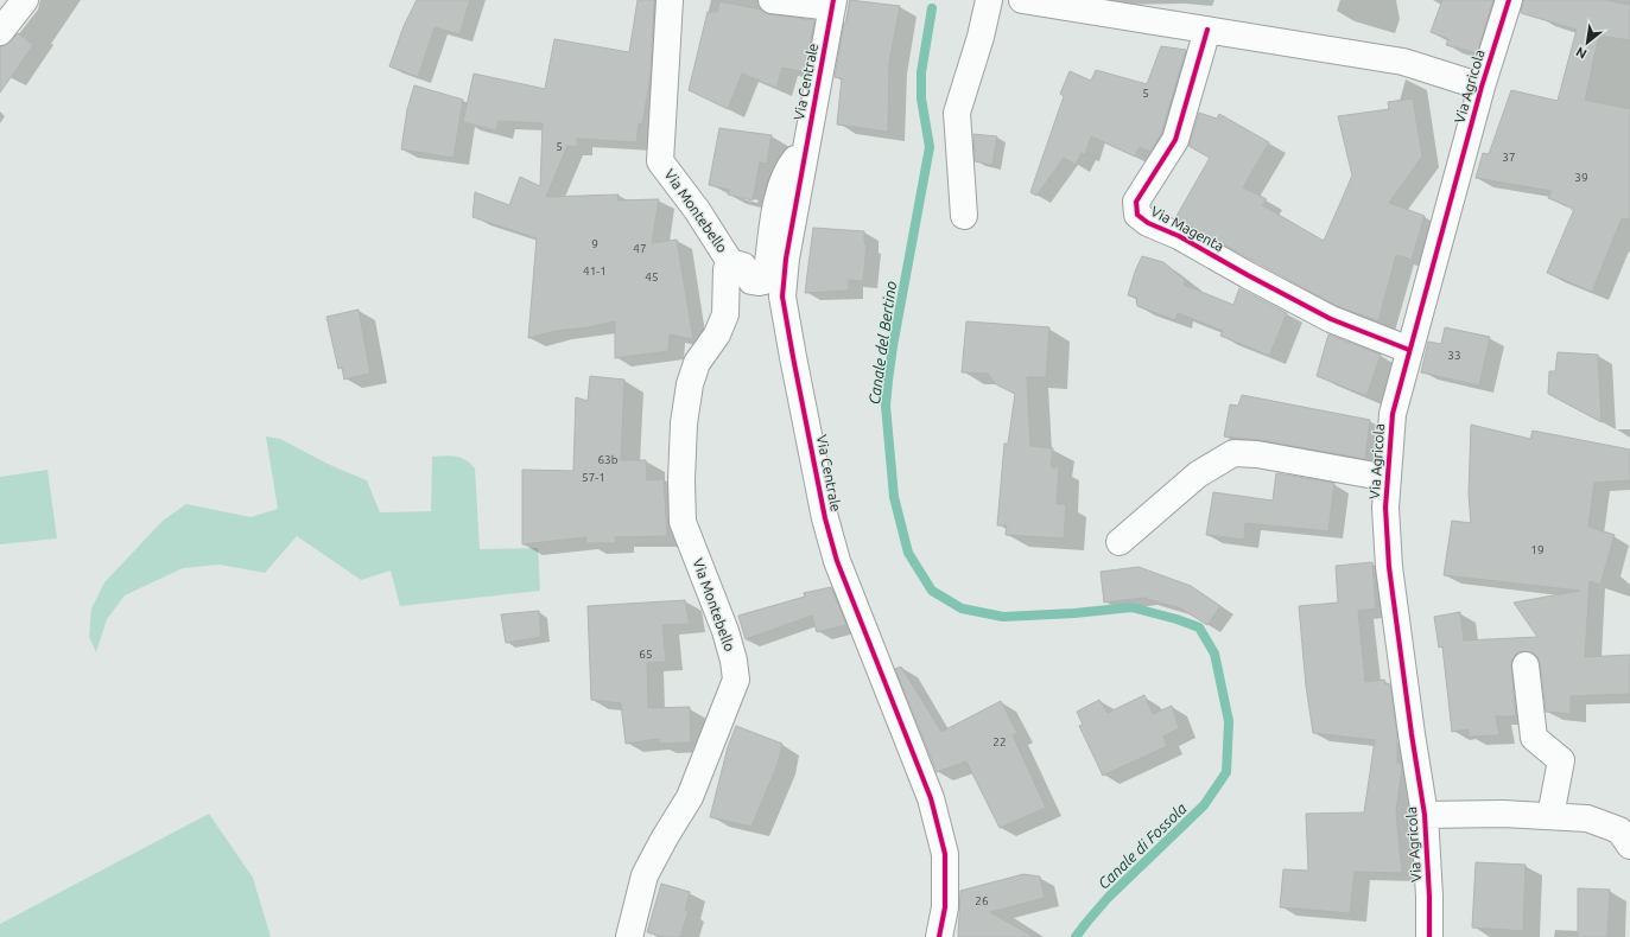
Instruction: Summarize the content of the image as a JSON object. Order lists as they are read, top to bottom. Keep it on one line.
{"streets":{"street":["Via Centrale","Via Agricola","Via Montebello","Via Magenta"]},"crossings":[["Via Centrale","Via Montebello"],["Via Agricola","Via Magenta"]],"water":["Canale del Bertino","Canale di Fossola"],"house_numbers":["5","5","37","39","9","47","41-1","45","33","63b","57-1","19","65","22","26"],"north":"bottom left"}
